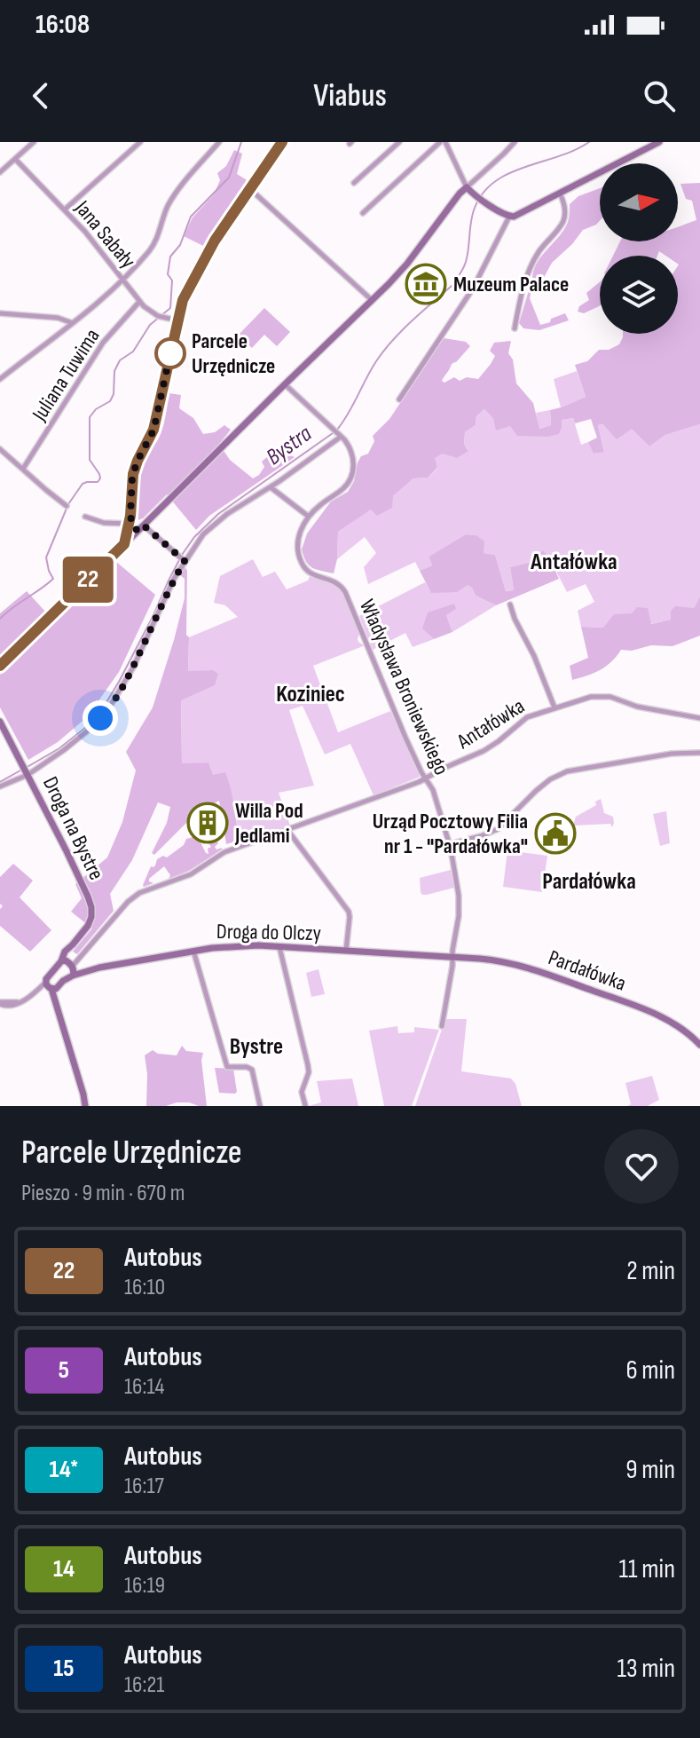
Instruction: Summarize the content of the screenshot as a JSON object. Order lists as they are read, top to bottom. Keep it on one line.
{"streets":{"street":["Jana Sabały","Juliana Tuwima","Władysława Broniewskiego","Antałówka","Droga na Bystre","Droga do Olczy","Pardałówka"]},"crossings":[["Jana Sabały","Juliana Tuwima"],["Władysława Broniewskiego","Antałówka"],["Władysława Broniewskiego","Droga do Olczy"],["Władysława Broniewskiego","Pardałówka"],["Antałówka","Droga na Bystre"],["Antałówka","Droga do Olczy"],["Droga na Bystre","Droga do Olczy"],["Droga do Olczy","Pardałówka"]],"districts":["Antałówka","Koziniec","Pardałówka","Bystre"],"water":["Bystra"],"places":{"museum":["Muzeum Palace"],"other":["Parcele Urzędnicze"],"building":["Willa Pod Jedlami"],"public building":["Urząd Pocztowy Filia nr 1 - \"Pardałówka\""]},"lines":["bus line 22"],"north":"right","page":{"status":"16:08","header":"Viabus","on_map":"22","heading":["Parcele Urzędnicze","Pieszo · 9 min · 670 m"],"list":[{"mark":"22","name":"Autobus","note":"16:10","value":"2 min"},{"mark":"5","name":"Autobus","note":"16:14","value":"6 min"},{"mark":"14*","name":"Autobus","note":"16:17","value":"9 min"},{"mark":"14","name":"Autobus","note":"16:19","value":"11 min"},{"mark":"15","name":"Autobus","note":"16:21","value":"13 min"}]}}
